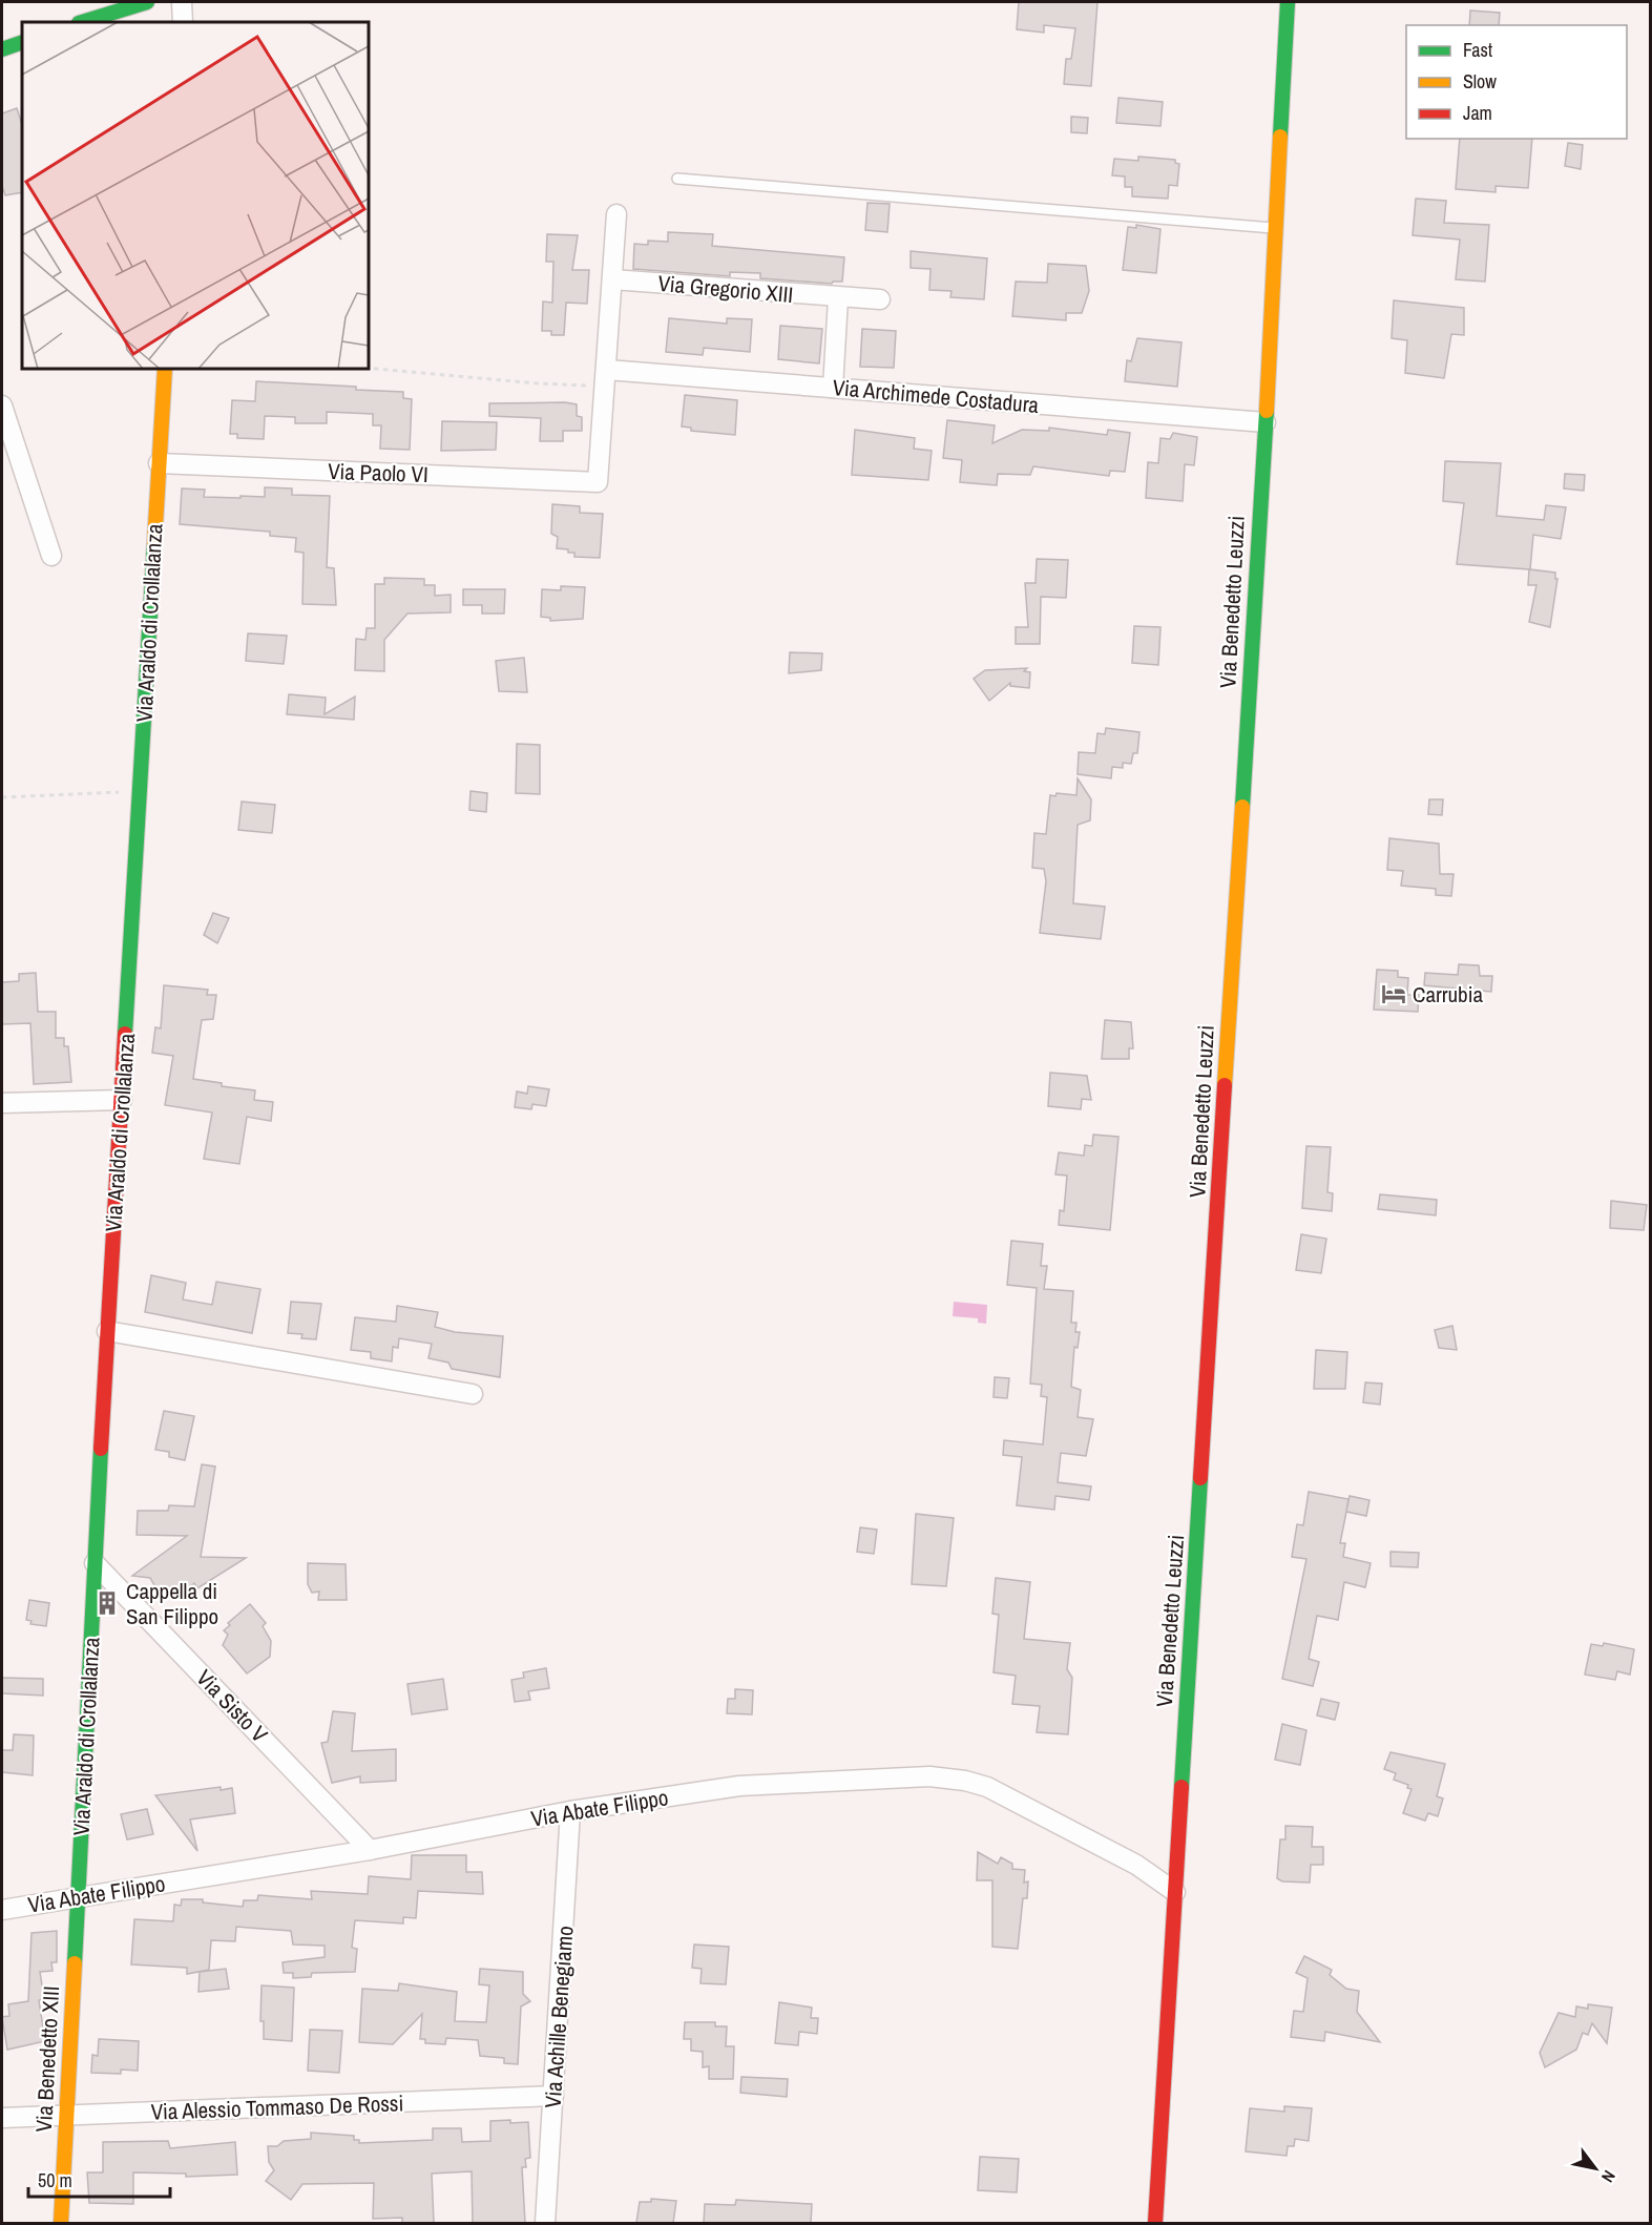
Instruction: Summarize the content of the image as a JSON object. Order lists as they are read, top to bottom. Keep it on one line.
{"streets":{"street":["Via Gregorio XIII","Via Archimede Costadura","Via Paolo VI","Via Benedetto Leuzzi","Via Araldo di Crollalanza","Via Sisto V","Via Abate Filippo","Via Achille Benegiamo","Via Benedetto XIII","Via Alessio Tommaso De Rossi"]},"crossings":[["Via Archimede Costadura","Via Paolo VI"],["Via Archimede Costadura","Via Benedetto Leuzzi"],["Via Paolo VI","Via Araldo di Crollalanza"],["Via Benedetto Leuzzi","Via Abate Filippo"],["Via Araldo di Crollalanza","Via Sisto V"],["Via Araldo di Crollalanza","Via Abate Filippo"],["Via Araldo di Crollalanza","Via Benedetto XIII"],["Via Sisto V","Via Abate Filippo"],["Via Abate Filippo","Via Achille Benegiamo"],["Via Abate Filippo","Via Benedetto XIII"],["Via Achille Benegiamo","Via Alessio Tommaso De Rossi"],["Via Benedetto XIII","Via Alessio Tommaso De Rossi"]],"places":{"hotel":["Carrubia"],"building":["Cappella di San Filippo"]},"legend":["Fast","Slow","Jam"],"scale_bar":"50 m","north":"bottom right"}
